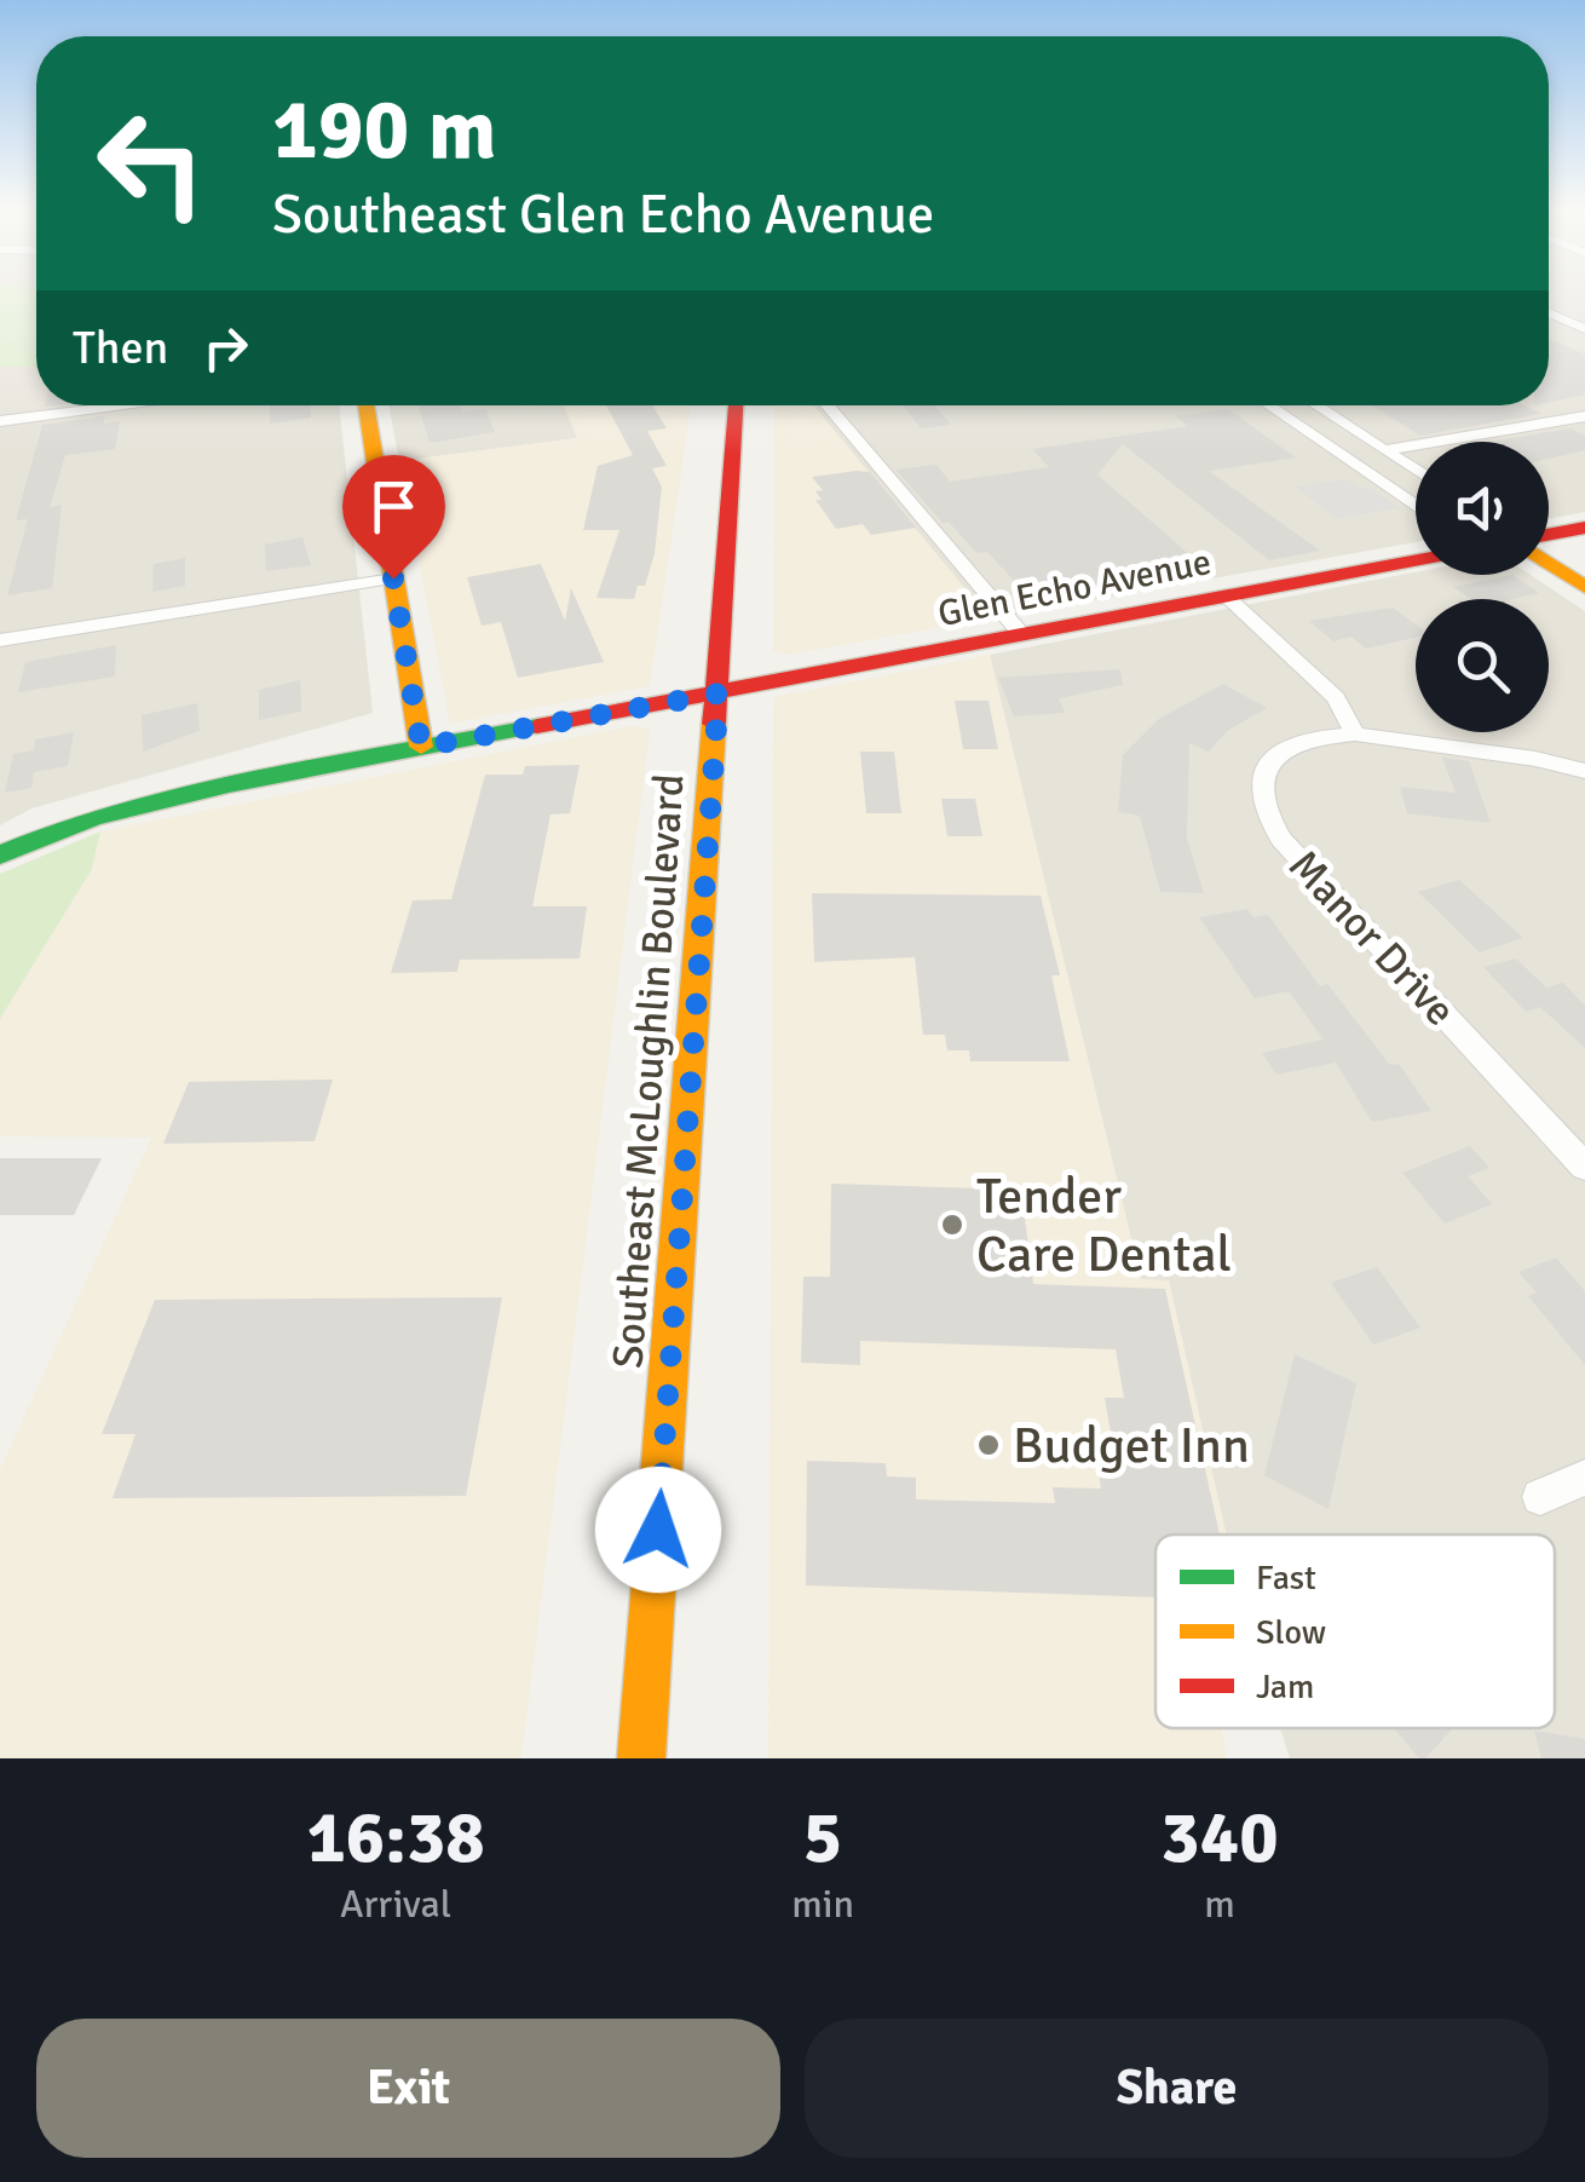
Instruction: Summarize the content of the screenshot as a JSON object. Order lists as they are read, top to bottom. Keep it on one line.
{"streets":{"street":["Glen Echo Avenue","Manor Drive","Southeast McLoughlin Boulevard"]},"crossings":[["Glen Echo Avenue","Southeast McLoughlin Boulevard"]],"places":["Tender Care Dental","Budget Inn"],"legend":["Fast","Slow","Jam"],"page":{"turn":["190 m","Southeast Glen Echo Avenue"],"then":"Then","eta":["16:38","Arrival","5","min","340","m"],"buttons":["Exit","Share"]}}
